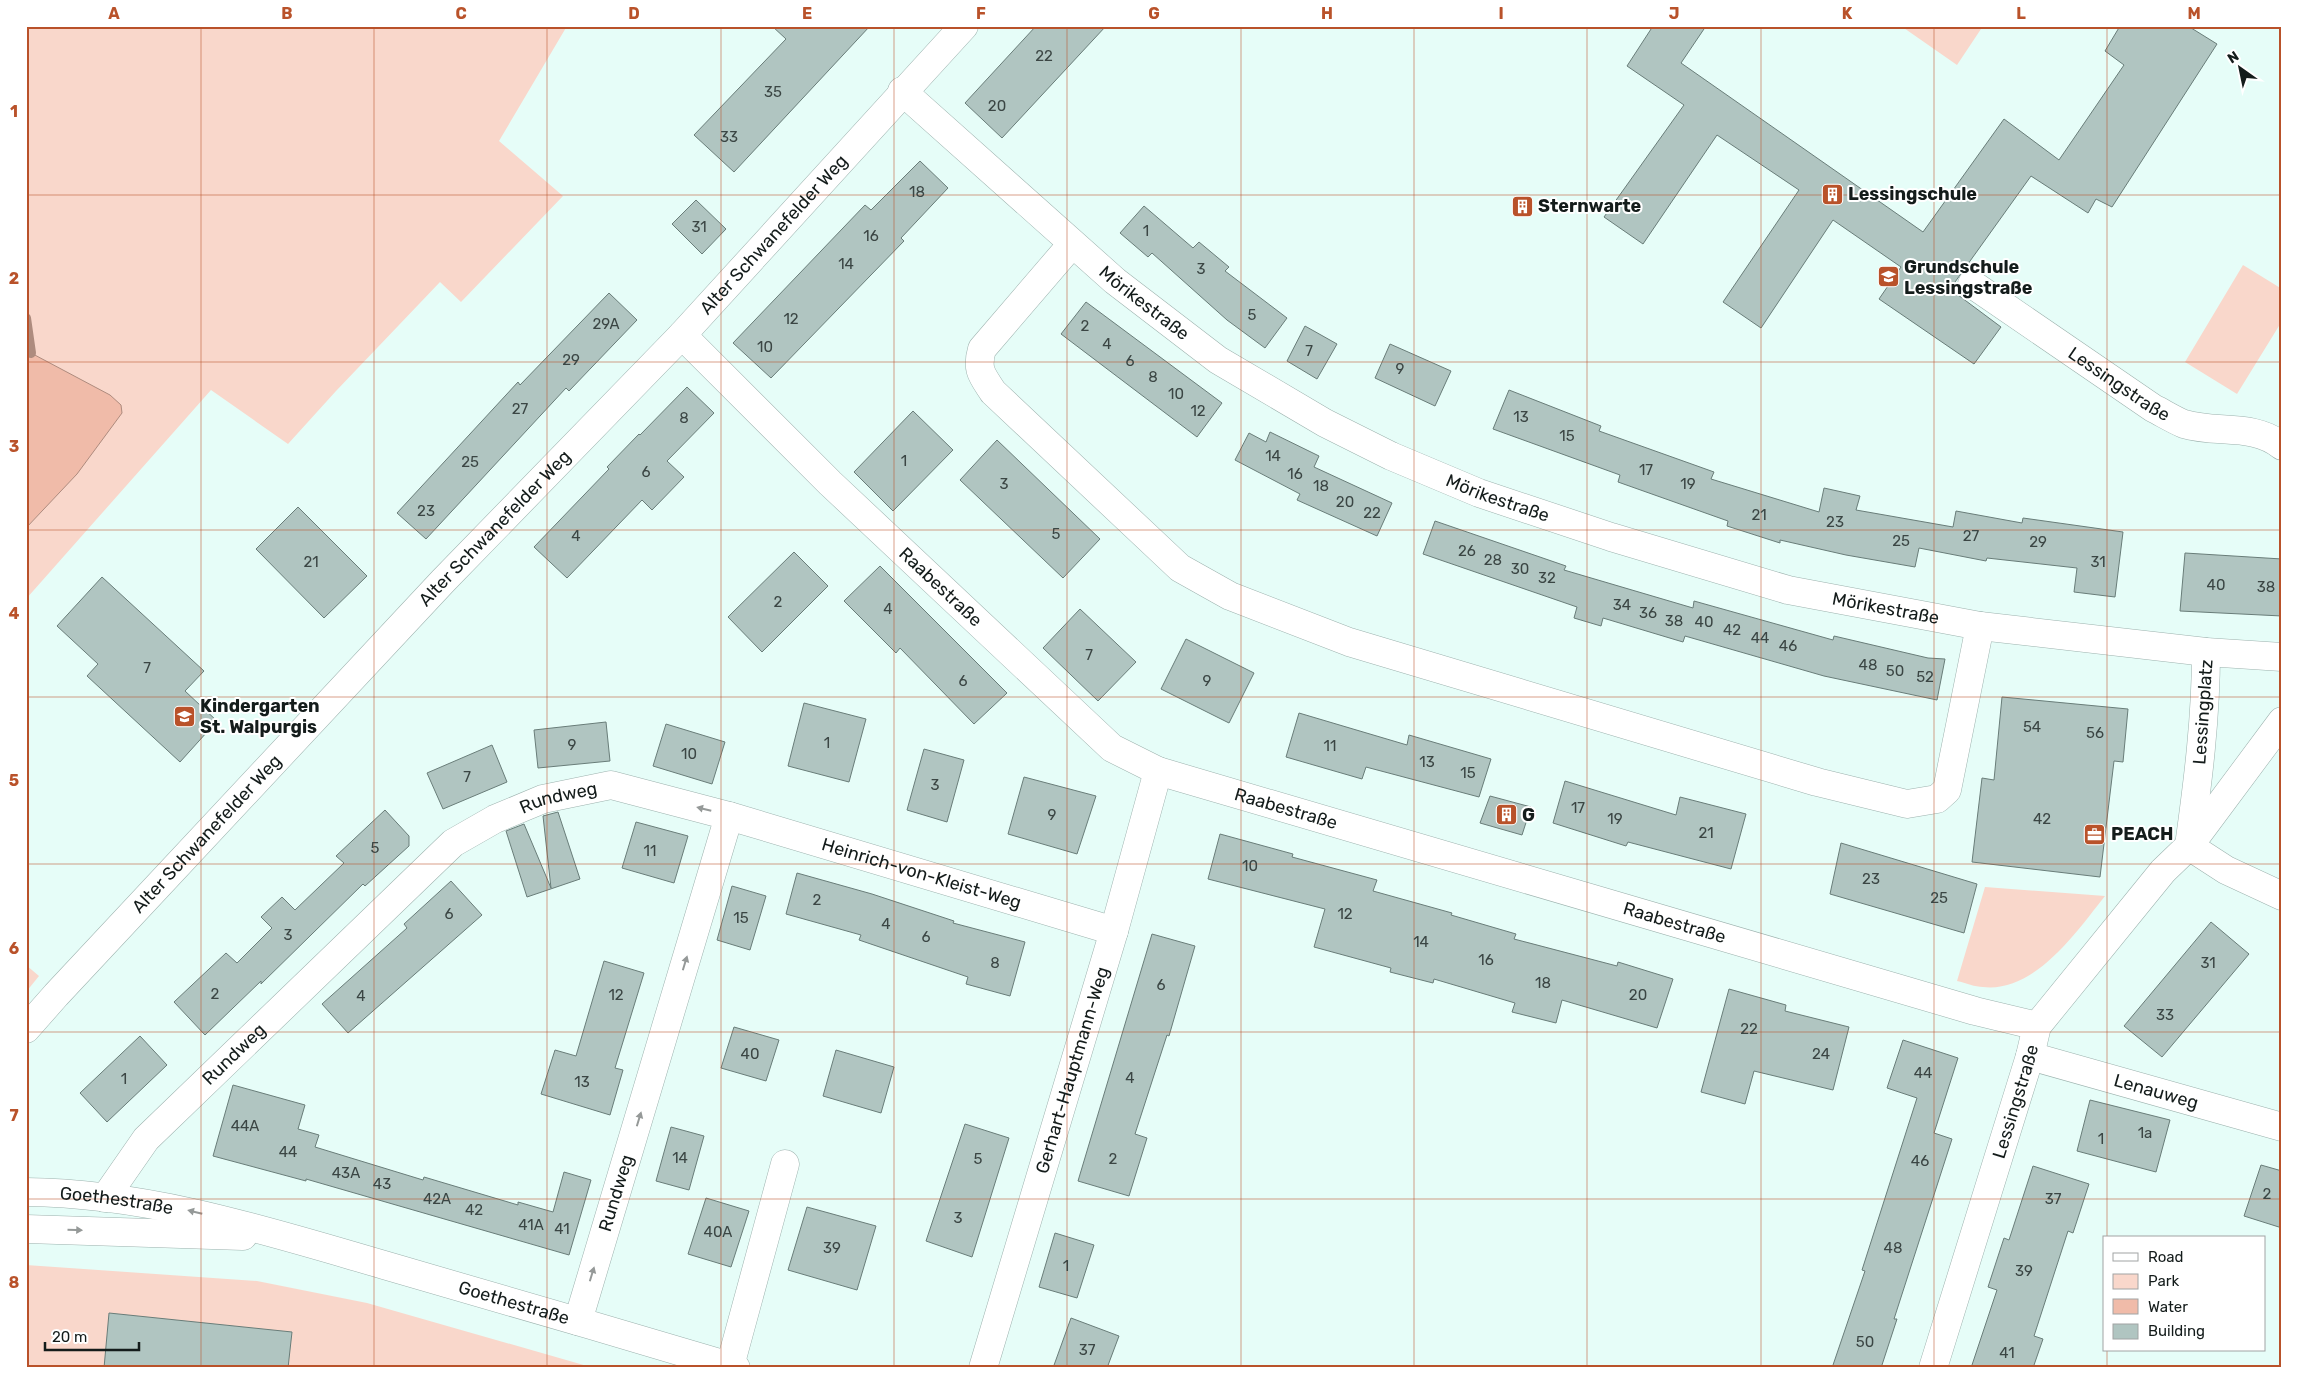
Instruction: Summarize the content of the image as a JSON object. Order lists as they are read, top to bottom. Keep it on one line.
{"streets":{"street":["Alter Schwanefelder Weg","Mörikestraße","Lessingstraße","Raabestraße","Lessingplatz","Rundweg","Heinrich-von-Kleist-Weg","Gerhart-Hauptmann-Weg","Lenauweg","Goethestraße"]},"crossings":[["Alter Schwanefelder Weg","Mörikestraße"],["Alter Schwanefelder Weg","Raabestraße"],["Mörikestraße","Lessingplatz"],["Lessingstraße","Raabestraße"],["Lessingstraße","Lessingplatz"],["Lessingstraße","Lenauweg"],["Raabestraße","Gerhart-Hauptmann-Weg"],["Rundweg","Heinrich-von-Kleist-Weg"],["Rundweg","Goethestraße"],["Heinrich-von-Kleist-Weg","Gerhart-Hauptmann-Weg"]],"places":{"building":["Lessingschule","Sternwarte","G"],"school or university":["Grundschule Lessingstraße","Kindergarten St. Walpurgis"],"office":["PEACH"]},"house_numbers":["22","35","20","33","18","31","1","16","14","3","5","12","29A","2","4","10","7","29","6","9","8","10","27","12","13","8","15","14","1","25","17","6","16","3","19","18","20","23","22","21","23","5","4","27","25","29","26","28","21","31","30","32","40","38","2","34","4","36","38","40","42","44","46","7","48","7","50","52","6","9","54","56","1","9","11","10","13","15","7","3","17","9","19","42","21","5","11","10","23","25","2","6","12","15","4","3","6","14","16","8","31","18","6","2","12","20","4","33","22","40","24","44","4","1","13","44A","1a","1","44","14","5","2","46","43A","43","2","42A","37","42","3","41A","41","40A","39","48","1","39","50","37","41"],"legend":["Road","Park","Water","Building"],"scale_bar":"20 m","north":"top left","grid":{"columns":["A","B","C","D","E","F","G","H","I","J","K","L","M"],"rows":["1","2","3","4","5","6","7","8"]}}
